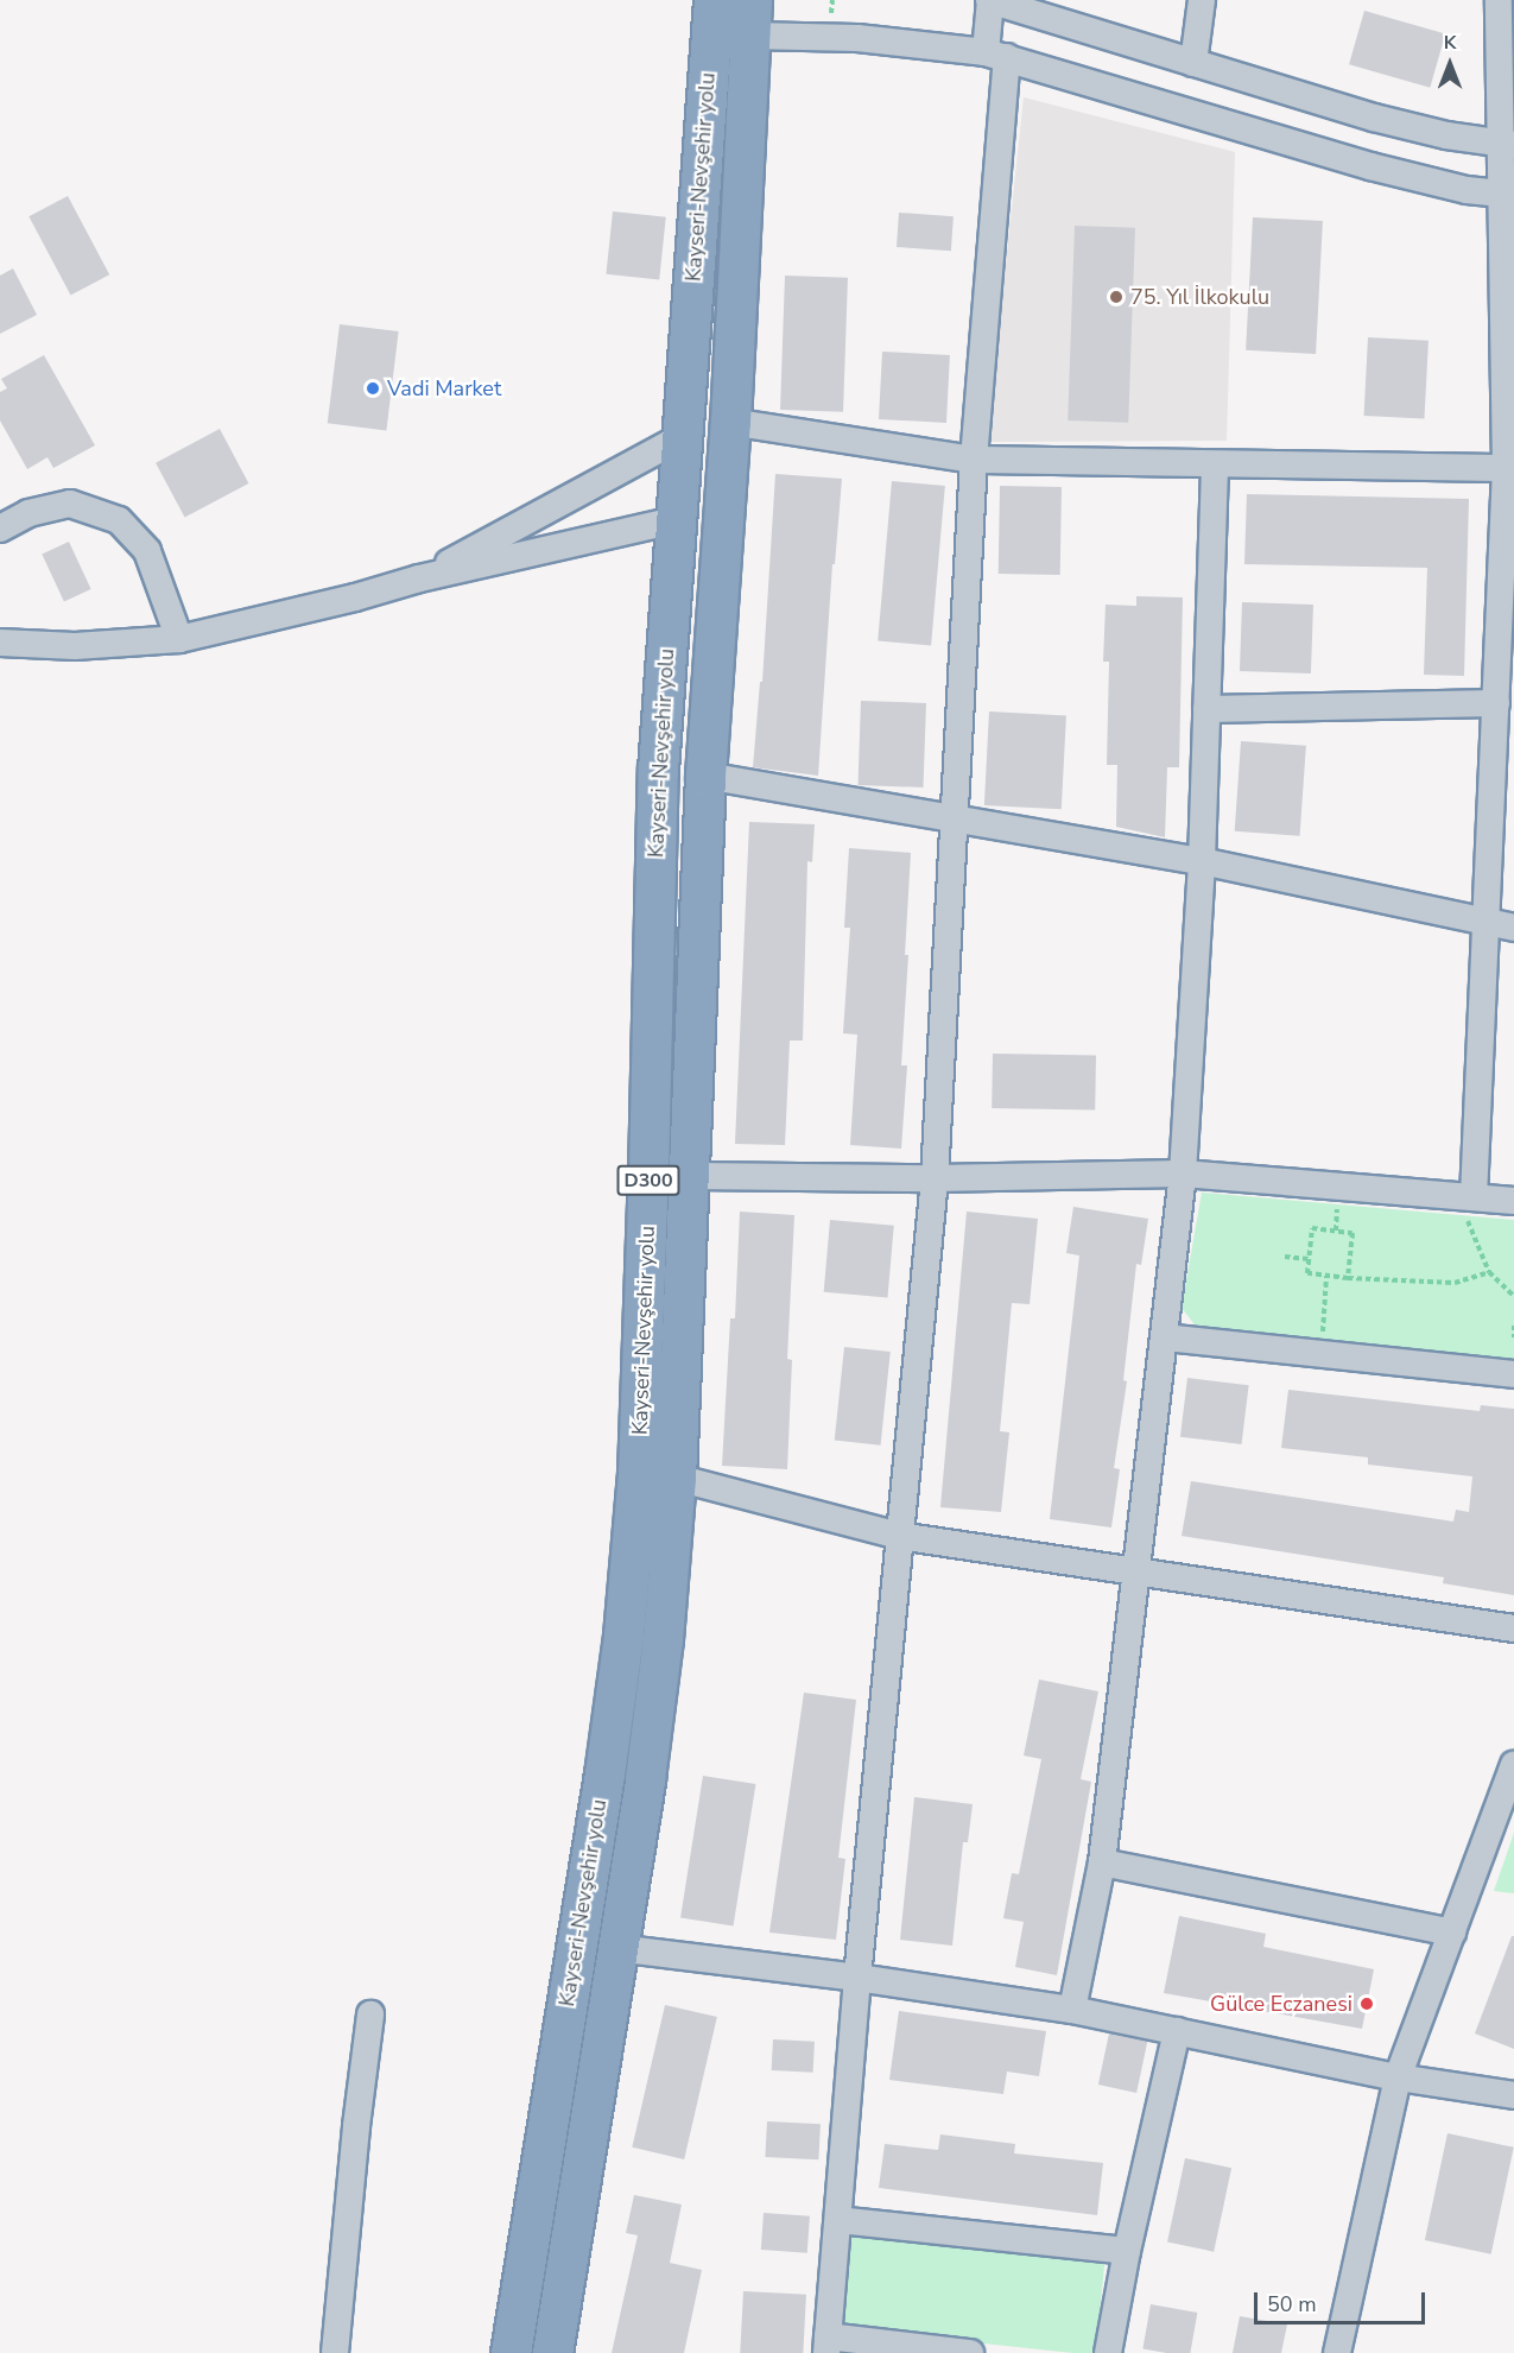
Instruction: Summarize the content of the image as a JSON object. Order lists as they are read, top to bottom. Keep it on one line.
{"streets":{"highway":["Kayseri-Nevşehir yolu","D300"]},"places":["75. Yıl İlkokulu","Vadi Market","Gülce Eczanesi"],"scale_bar":"50 m","north":"top"}
